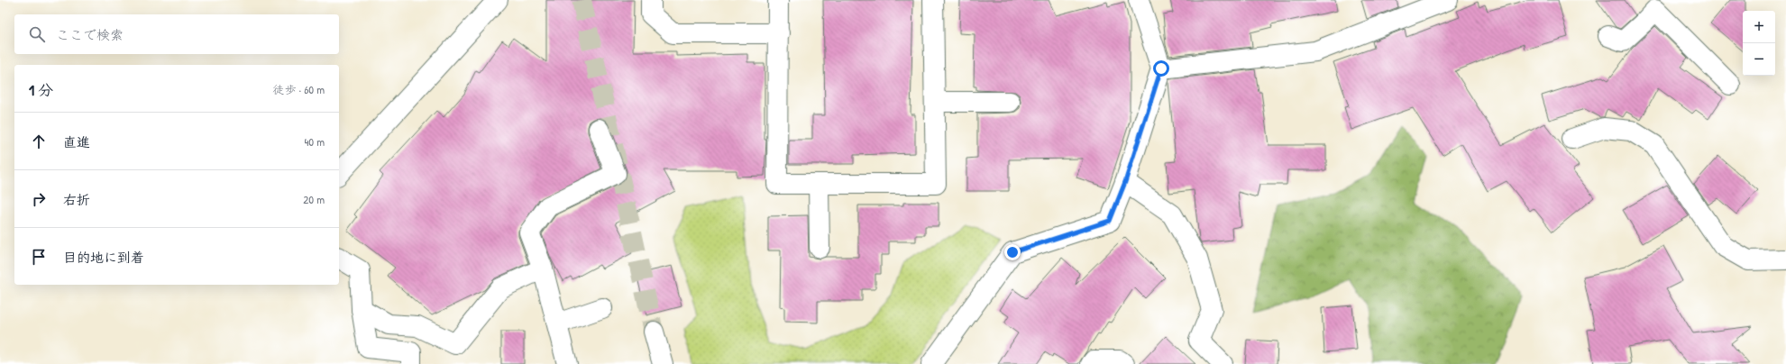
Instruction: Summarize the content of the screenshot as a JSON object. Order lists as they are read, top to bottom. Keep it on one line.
{"page":{"map_buttons":["+","−"],"search":"ここで検索","heading":["1 分","徒歩 · 60 m"],"list":[["直進","40 m"],["右折","20 m"],"目的地に到着"]}}
